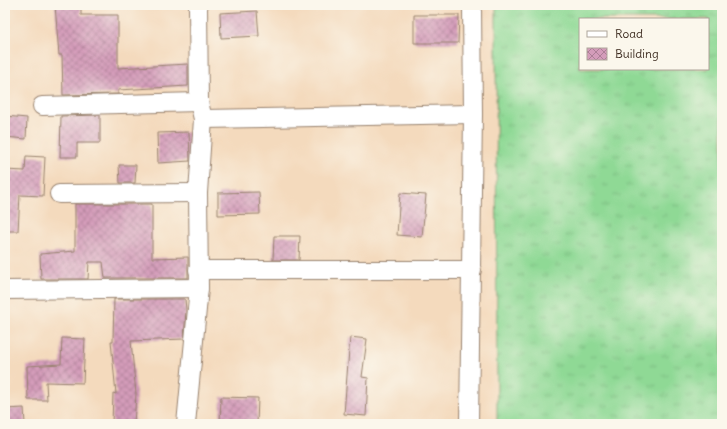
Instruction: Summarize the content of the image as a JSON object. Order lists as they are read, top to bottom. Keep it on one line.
{"legend":["Road","Building"]}
